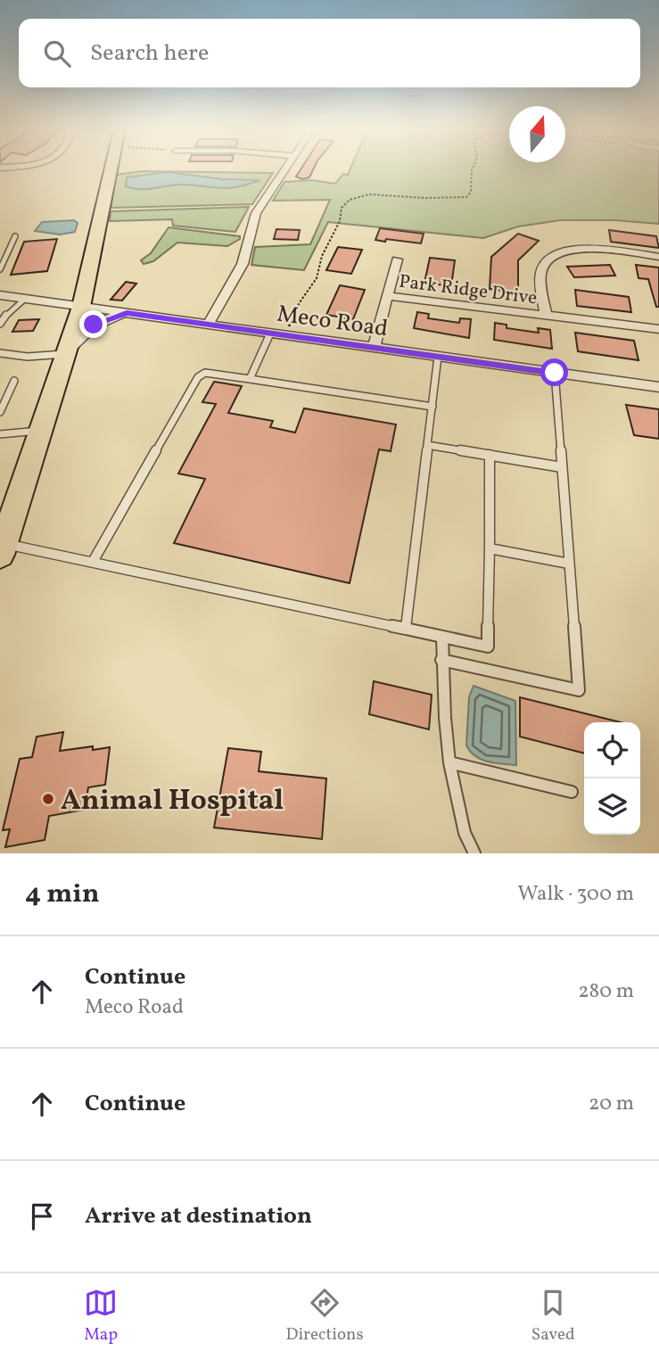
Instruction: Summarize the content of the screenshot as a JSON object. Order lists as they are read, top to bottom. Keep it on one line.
{"streets":{"street":["Park Ridge Drive","Meco Road"]},"places":["Animal Hospital"],"north":"top","page":{"search":"Search here","heading":["4 min","Walk · 300 m"],"list":[["Continue","Meco Road","280 m"],["Continue","20 m"],"Arrive at destination"],"nav":["Map","Directions","Saved"]}}
